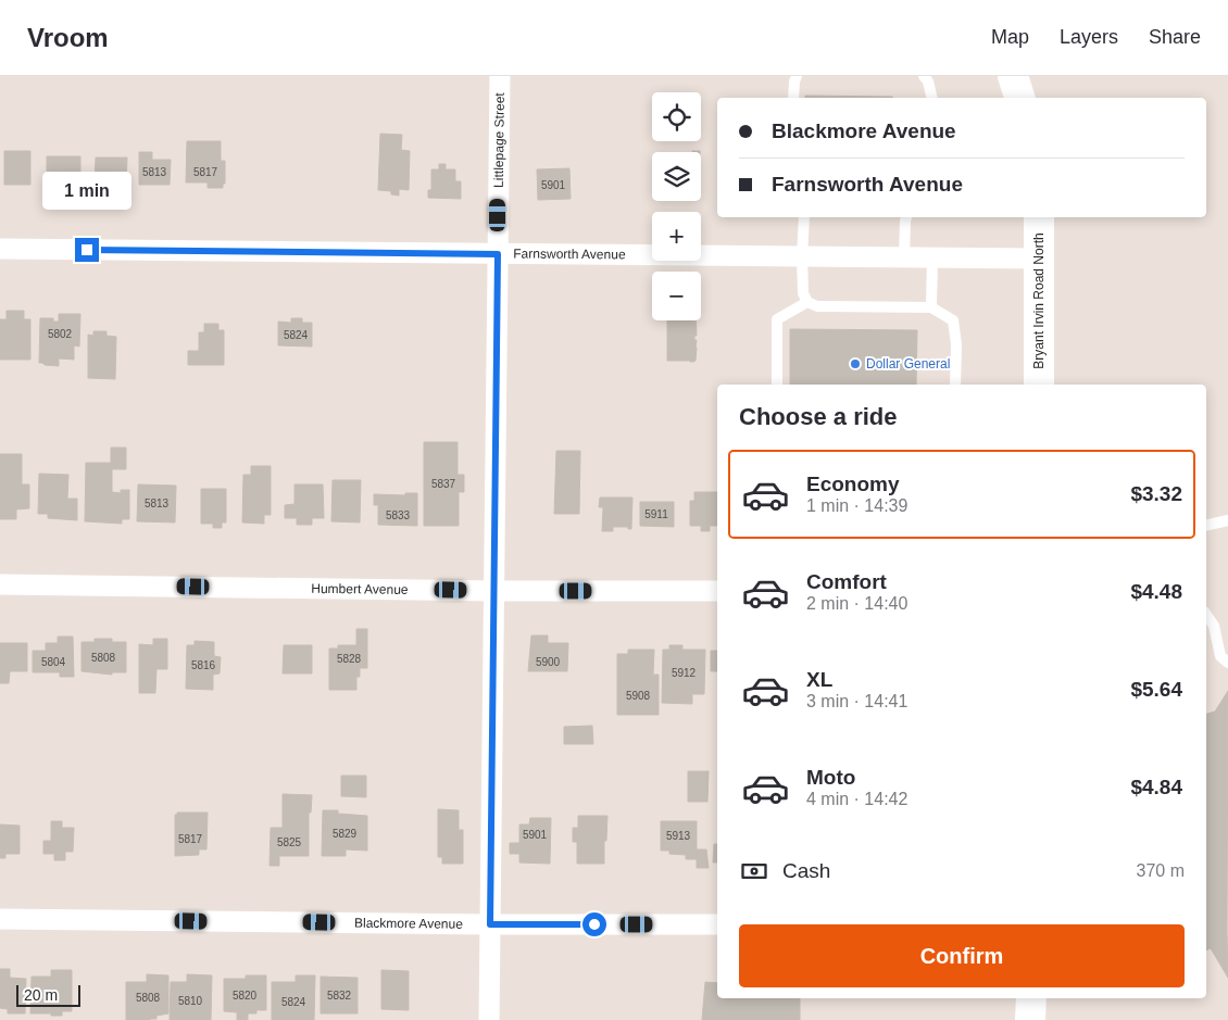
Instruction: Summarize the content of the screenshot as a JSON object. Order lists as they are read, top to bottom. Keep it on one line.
{"streets":{"main road":["Bryant Irvin Road North"],"street":["Littlepage Street","Farnsworth Avenue","Humbert Avenue","Blackmore Avenue"]},"crossings":[["Littlepage Street","Farnsworth Avenue"],["Littlepage Street","Humbert Avenue"],["Littlepage Street","Blackmore Avenue"],["Farnsworth Avenue","Bryant Irvin Road North"]],"places":["Dollar General"],"house_numbers":["5813","5817","5901","5802","5824","5837","5813","5911","5833","5808","5828","5804","5900","5816","5912","5908","5829","5901","5913","5817","5825","5820","5832","5808","5810","5824"],"scale_bar":"20 m","page":{"header":"Vroom","nav":["Map","Layers","Share"],"map_buttons":["+","−"],"banner":["Blackmore Avenue","Farnsworth Avenue"],"bubble":"1 min","heading":"Choose a ride","list":[{"name":"Economy","note":"1 min · 14:39","value":"$3.32"},{"name":"Comfort","note":"2 min · 14:40","value":"$4.48"},{"name":"XL","note":"3 min · 14:41","value":"$5.64"},{"name":"Moto","note":"4 min · 14:42","value":"$4.84"}],"pay":["Cash","370 m"],"buttons":"Confirm","scale":"20 m"}}
